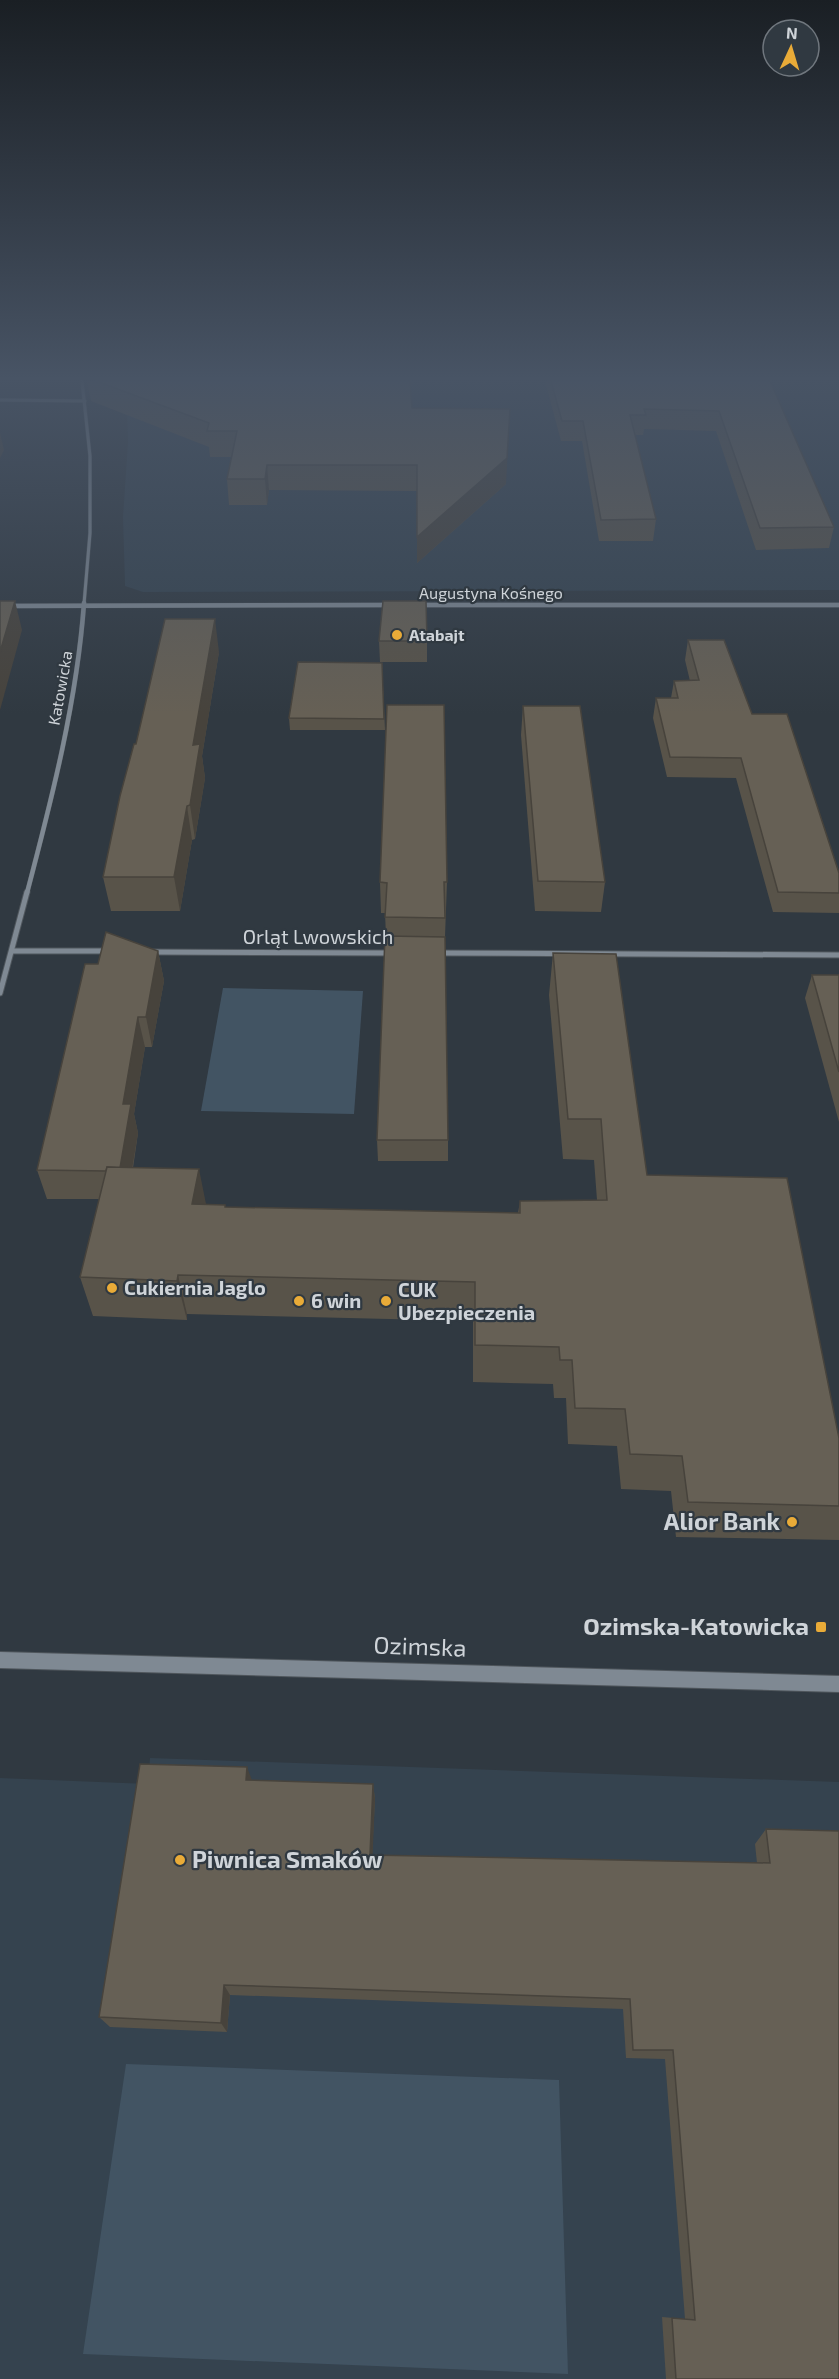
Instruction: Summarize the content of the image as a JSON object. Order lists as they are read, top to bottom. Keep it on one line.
{"streets":{"main road":["Ozimska"],"street":["Augustyna Kośnego","Katowicka","Orląt Lwowskich"]},"crossings":[["Augustyna Kośnego","Katowicka"]],"places":{"other":["Atabajt","Cukiernia Jaglo","6 win","CUK Ubezpieczenia","Alior Bank","Piwnica Smaków"],"transit":["Ozimska-Katowicka"]},"north":"top"}
